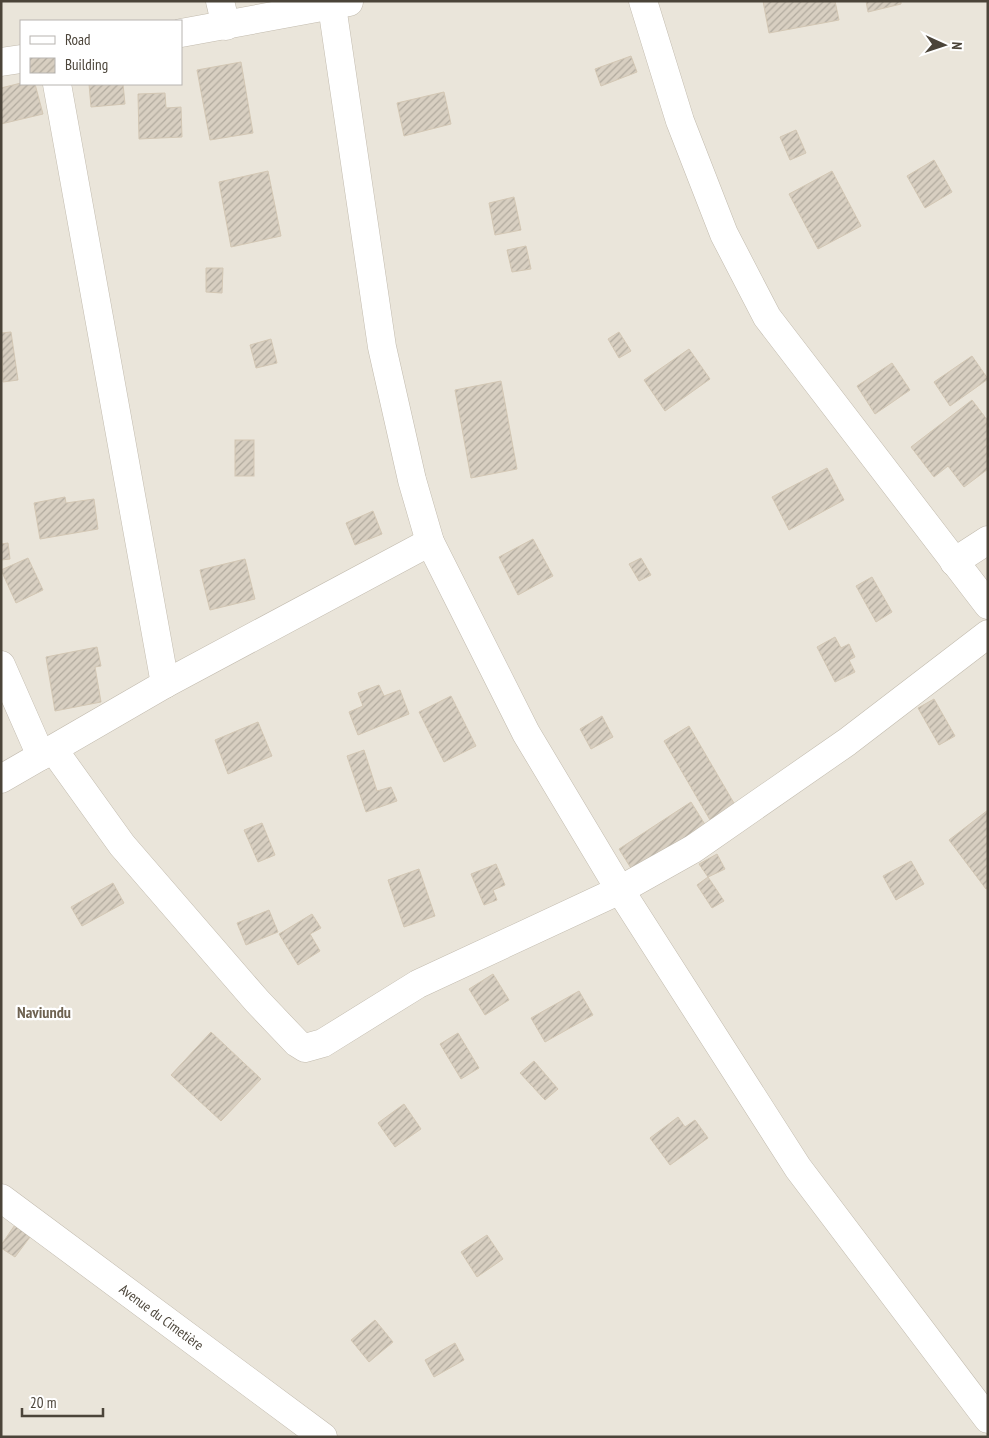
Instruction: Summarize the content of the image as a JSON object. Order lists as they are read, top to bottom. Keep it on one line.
{"streets":{"street":["Avenue du Cimetière"]},"districts":["Naviundu"],"legend":["Road","Building"],"scale_bar":"20 m","north":"right"}
